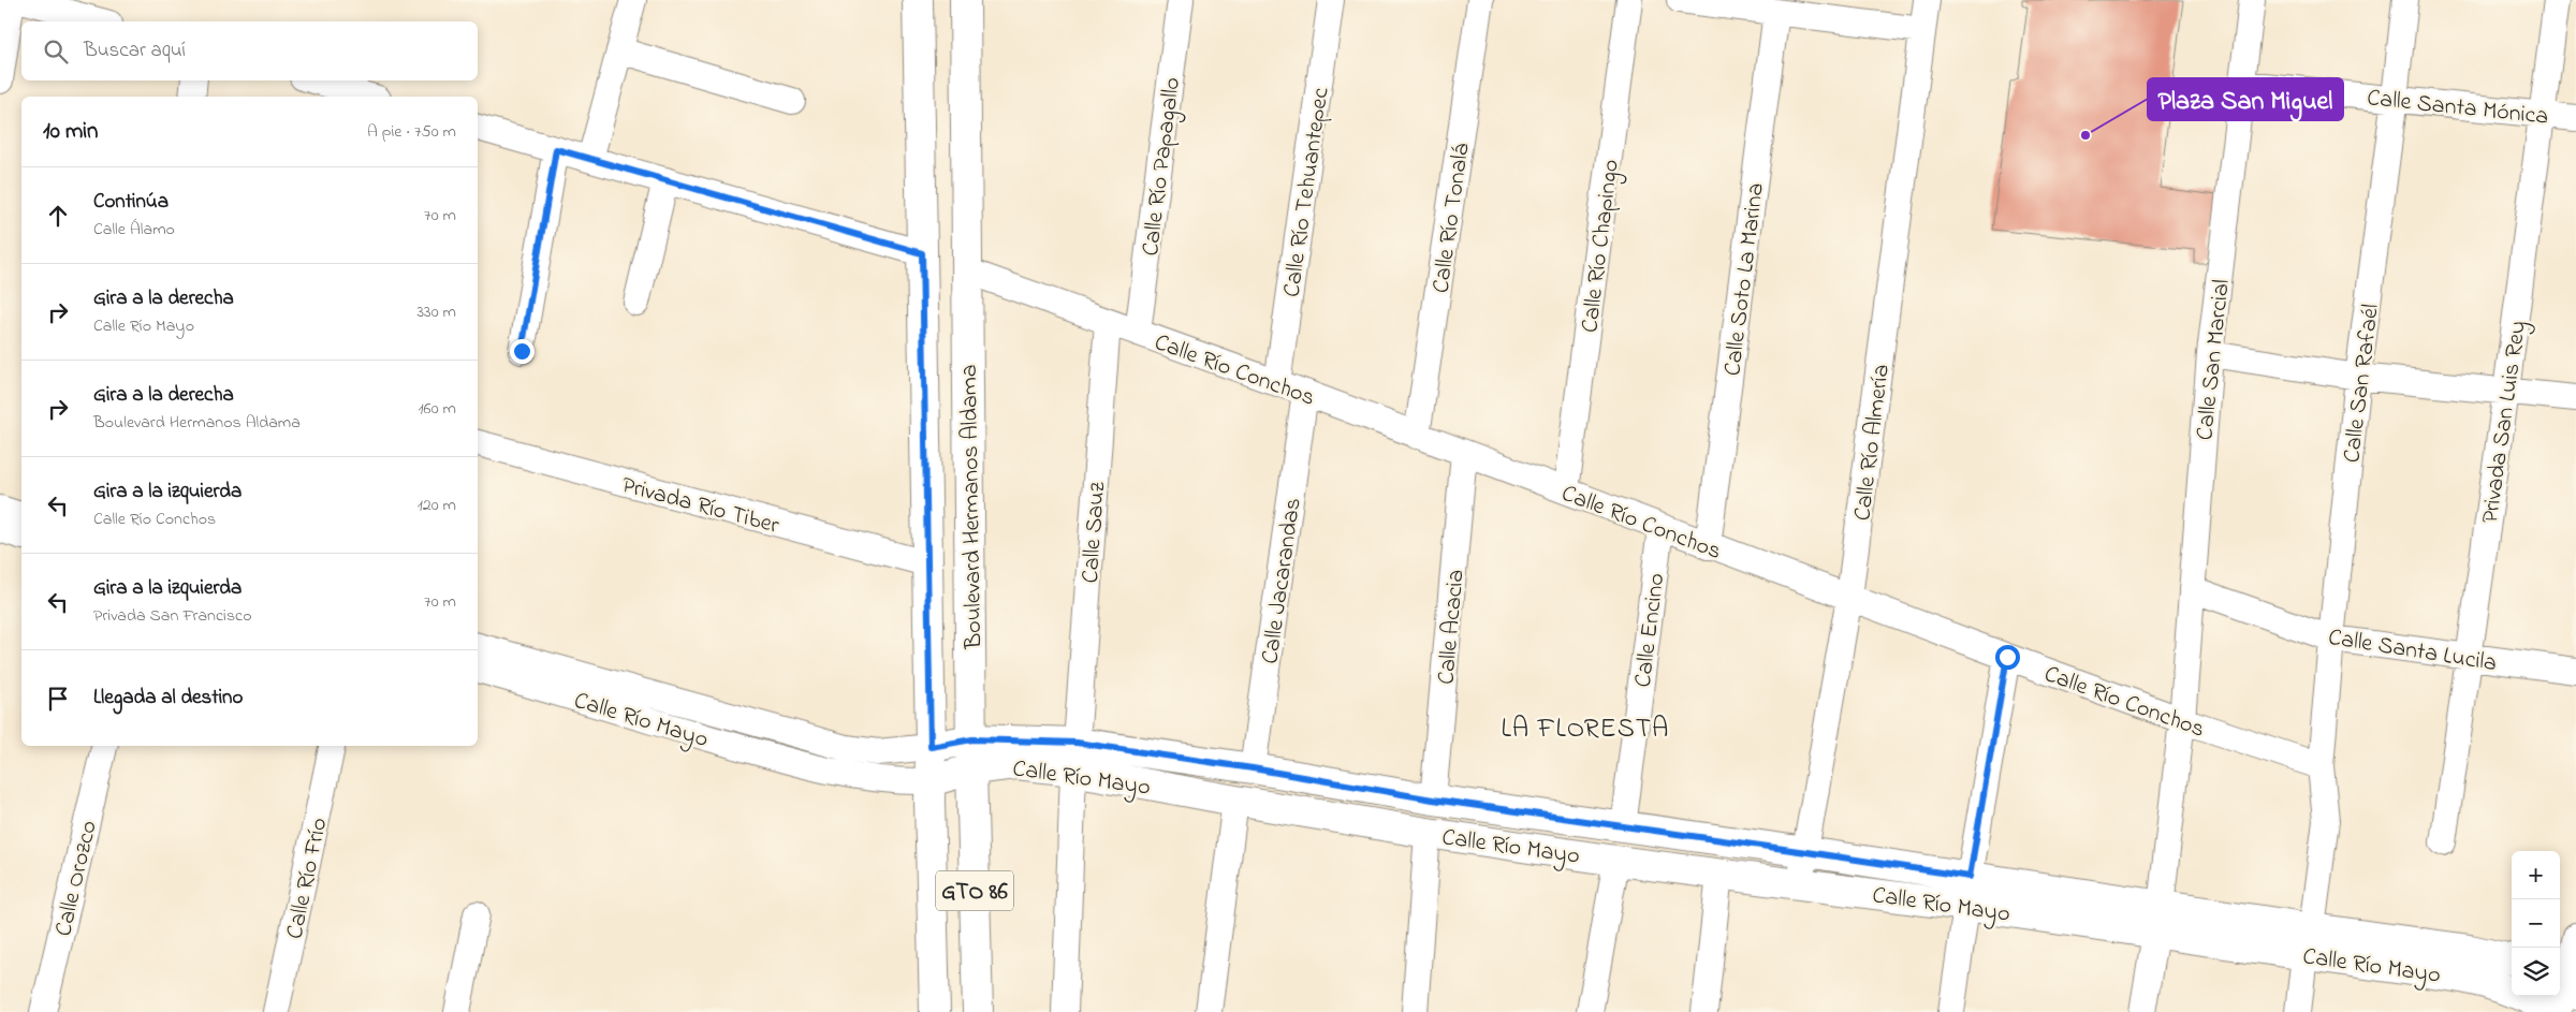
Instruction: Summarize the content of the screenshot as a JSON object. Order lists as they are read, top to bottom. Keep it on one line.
{"streets":{"street":["Calle Santa Mónica","Calle Río Papagallo","Calle Río Tehuantepec","Calle Río Tonalá","Calle Río Chapingo","Calle Soto La Marina","Calle San Marcial","Calle Río Conchos","Calle San Rafaél","Privada San Luis Rey","Calle Río Almería","Privada Río Tiber","Boulevard Hermanos Aldama","Calle Sauz","Calle Jacarandas","Calle Acacia","Calle Encino","Calle Santa Lucila","Calle Río Mayo","Calle Orozco","Calle Río Frío","GTO 86"]},"crossings":[["Calle Santa Mónica","Calle San Marcial"],["Calle Santa Mónica","Calle San Rafaél"],["Calle Santa Mónica","Privada San Luis Rey"],["Calle Río Papagallo","Calle Río Conchos"],["Calle Río Tehuantepec","Calle Río Conchos"],["Calle Río Tonalá","Calle Río Conchos"],["Calle Río Chapingo","Calle Río Conchos"],["Calle Soto La Marina","Calle Río Conchos"],["Calle San Marcial","Calle Río Conchos"],["Calle San Marcial","Calle Santa Lucila"],["Calle San Marcial","Calle Río Mayo"],["Calle Río Conchos","Calle San Rafaél"],["Calle Río Conchos","Calle Río Almería"],["Calle Río Conchos","Boulevard Hermanos Aldama"],["Calle Río Conchos","Calle Sauz"],["Calle Río Conchos","Calle Jacarandas"],["Calle Río Conchos","Calle Acacia"],["Calle Río Conchos","Calle Encino"],["Calle San Rafaél","Calle Santa Lucila"],["Calle San Rafaél","Calle Río Mayo"],["Privada San Luis Rey","Calle Santa Lucila"],["Calle Río Almería","Calle Río Mayo"],["Privada Río Tiber","Boulevard Hermanos Aldama"],["Boulevard Hermanos Aldama","Calle Río Mayo"],["Calle Sauz","Calle Río Mayo"],["Calle Jacarandas","Calle Río Mayo"],["Calle Acacia","Calle Río Mayo"],["Calle Encino","Calle Río Mayo"]],"districts":["LA FLORESTA"],"places":["Plaza San Miguel"],"page":{"search":"Buscar aquí","heading":["10 min","A pie · 750 m"],"list":[["Continúa","Calle Álamo","70 m"],["Gira a la derecha","Calle Río Mayo","330 m"],["Gira a la derecha","Boulevard Hermanos Aldama","160 m"],["Gira a la izquierda","Calle Río Conchos","120 m"],["Gira a la izquierda","Privada San Francisco","70 m"],"Llegada al destino"],"map_buttons":["+","−"]}}
